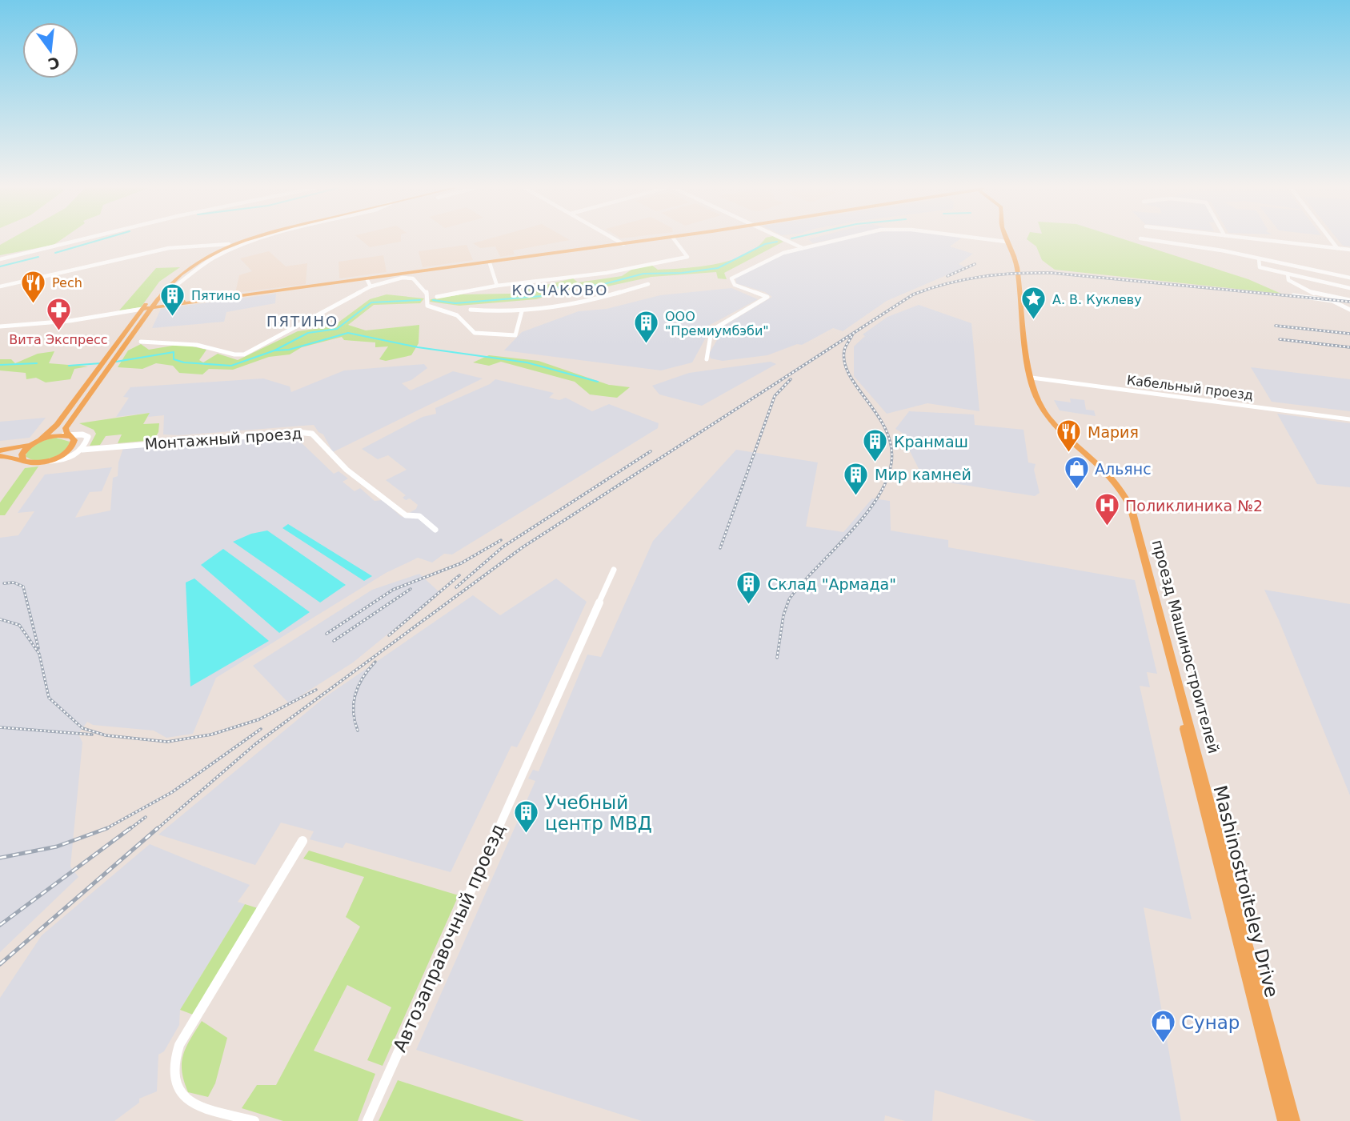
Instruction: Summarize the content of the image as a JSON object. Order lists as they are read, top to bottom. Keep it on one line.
{"streets":{"main road":["проезд Машиностроителей","Mashinostroiteley Drive"],"street":["Кабельный проезд","Монтажный проезд","Автозаправочный проезд"]},"crossings":[["Кабельный проезд","проезд Машиностроителей"],["проезд Машиностроителей","Mashinostroiteley Drive"]],"districts":["КОЧАКОВО","ПЯТИНО"],"places":{"restaurant":["Pech","Мария"],"building":["Пятино","ООО \"Премиумбэби\"","Кранмаш","Мир камней","Склад \"Армада\"","Учебный центр МВД"],"place":["А. В. Куклеву"],"pharmacy":["Вита Экспресс"],"shop":["Альянс","Сунар"],"hospital":["Поликлиника №2"]},"north":"bottom"}
